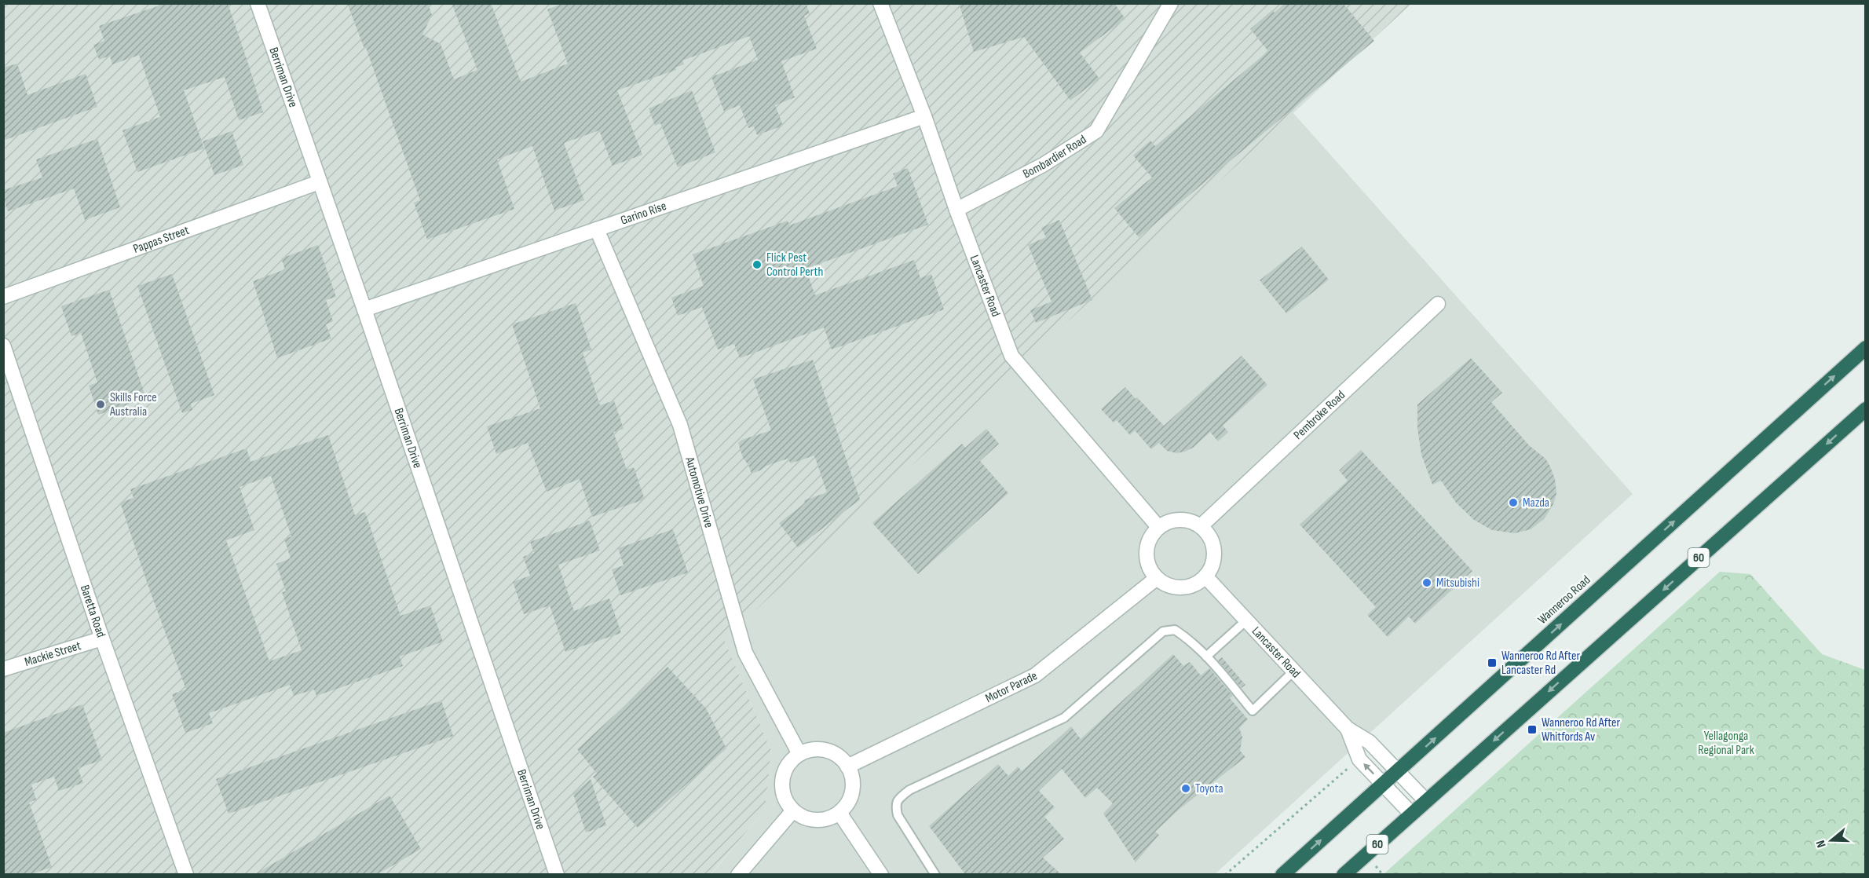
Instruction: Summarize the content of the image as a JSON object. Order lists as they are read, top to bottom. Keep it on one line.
{"streets":{"highway":["60","Wanneroo Road"],"street":["Berriman Drive","Bombardier Road","Garino Rise","Pappas Street","Lancaster Road","Pembroke Road","Automotive Drive","Baretta Road","Mackie Street","Motor Parade"]},"crossings":[["Berriman Drive","Garino Rise"],["Berriman Drive","Pappas Street"],["Bombardier Road","Lancaster Road"],["Garino Rise","Lancaster Road"],["Garino Rise","Automotive Drive"],["Lancaster Road","Pembroke Road"],["Lancaster Road","60"],["Lancaster Road","Wanneroo Road"],["Lancaster Road","Motor Parade"],["Pembroke Road","Motor Parade"],["Automotive Drive","Motor Parade"],["Baretta Road","Mackie Street"]],"parks":["Yellagonga Regional Park"],"places":{"other":["Flick Pest Control Perth","Skills Force Australia","Mazda","Mitsubishi","Toyota"],"transit":["Wanneroo Rd After Lancaster Rd","Wanneroo Rd After Whitfords Av"]},"north":"left"}
